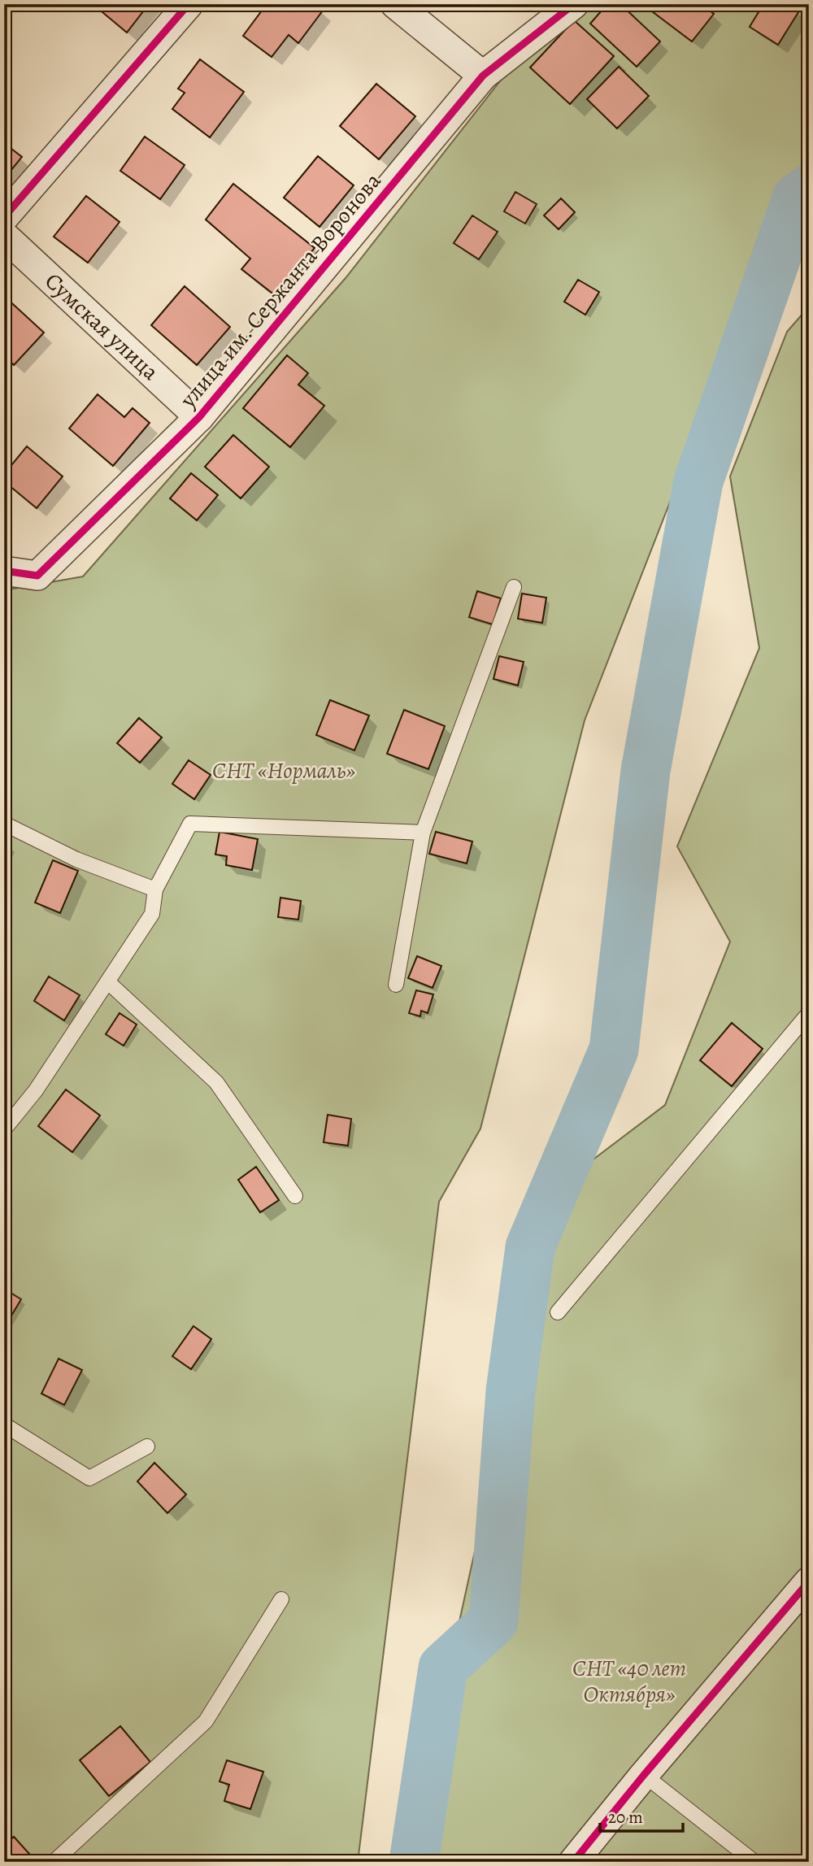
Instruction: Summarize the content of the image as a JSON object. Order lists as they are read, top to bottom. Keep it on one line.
{"streets":{"street":["улица им. Сержанта Воронова","Сумская улица"]},"crossings":[["улица им. Сержанта Воронова","Сумская улица"]],"parks":["СНТ «Нормаль»","СНТ «40 лет Октября»"],"scale_bar":"20 m"}
